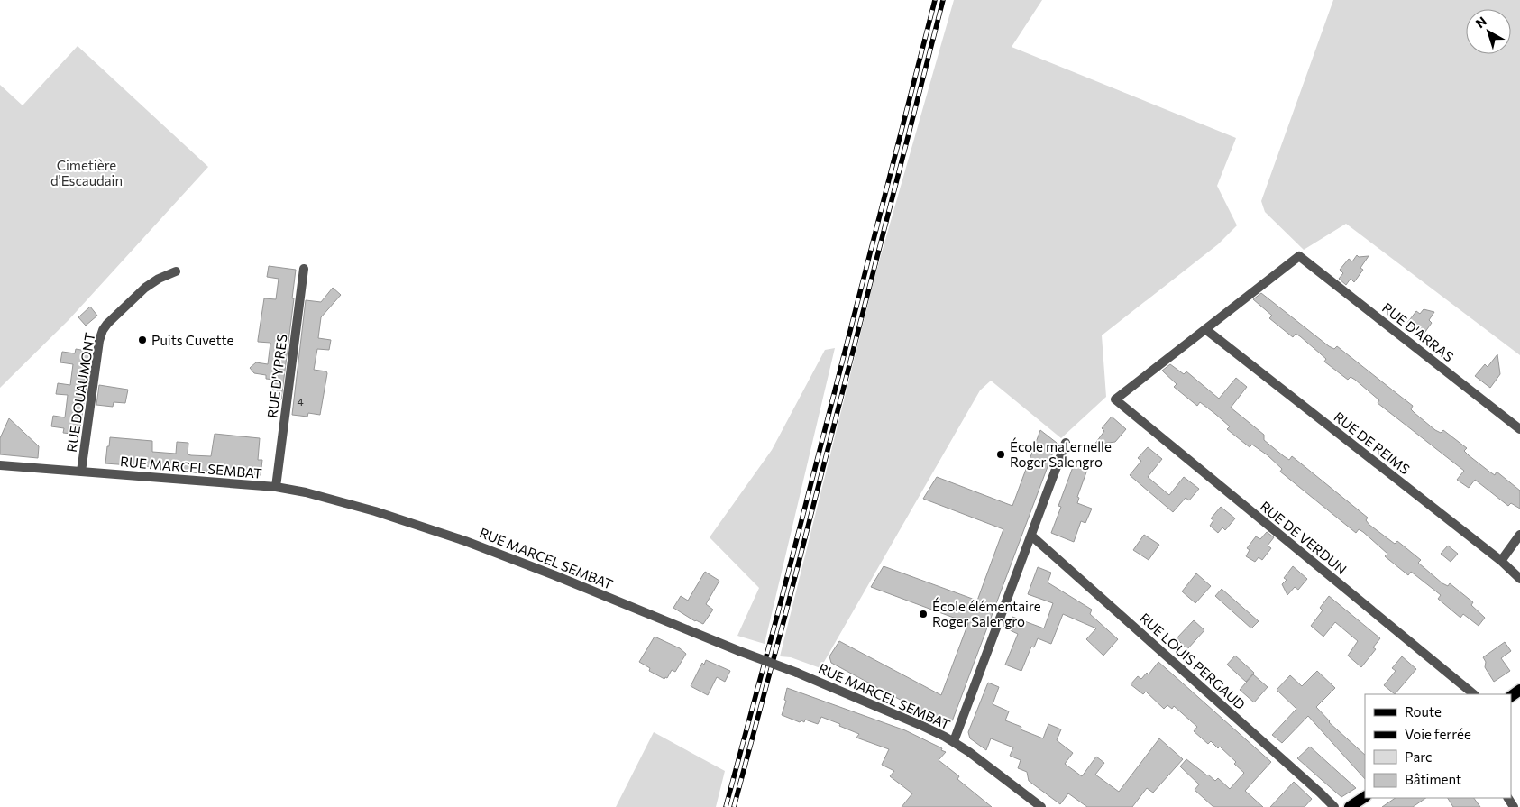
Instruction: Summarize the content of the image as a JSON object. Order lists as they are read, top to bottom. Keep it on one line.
{"streets":{"street":["RUE D'ARRAS","RUE D'YPRES","RUE DOUAUMONT","RUE DE REIMS","RUE MARCEL SEMBAT","RUE DE VERDUN","RUE LOUIS PERGAUD"]},"crossings":[["RUE D'ARRAS","RUE DE REIMS"],["RUE D'ARRAS","RUE DE VERDUN"],["RUE D'YPRES","RUE MARCEL SEMBAT"],["RUE DOUAUMONT","RUE MARCEL SEMBAT"],["RUE DE REIMS","RUE DE VERDUN"]],"parks":["Cimetière d'Escaudain"],"places":["Puits Cuvette","École maternelle Roger Salengro","École élémentaire Roger Salengro"],"house_numbers":["4"],"legend":["Route","Voie ferrée","Parc","Bâtiment"],"north":"top left"}
